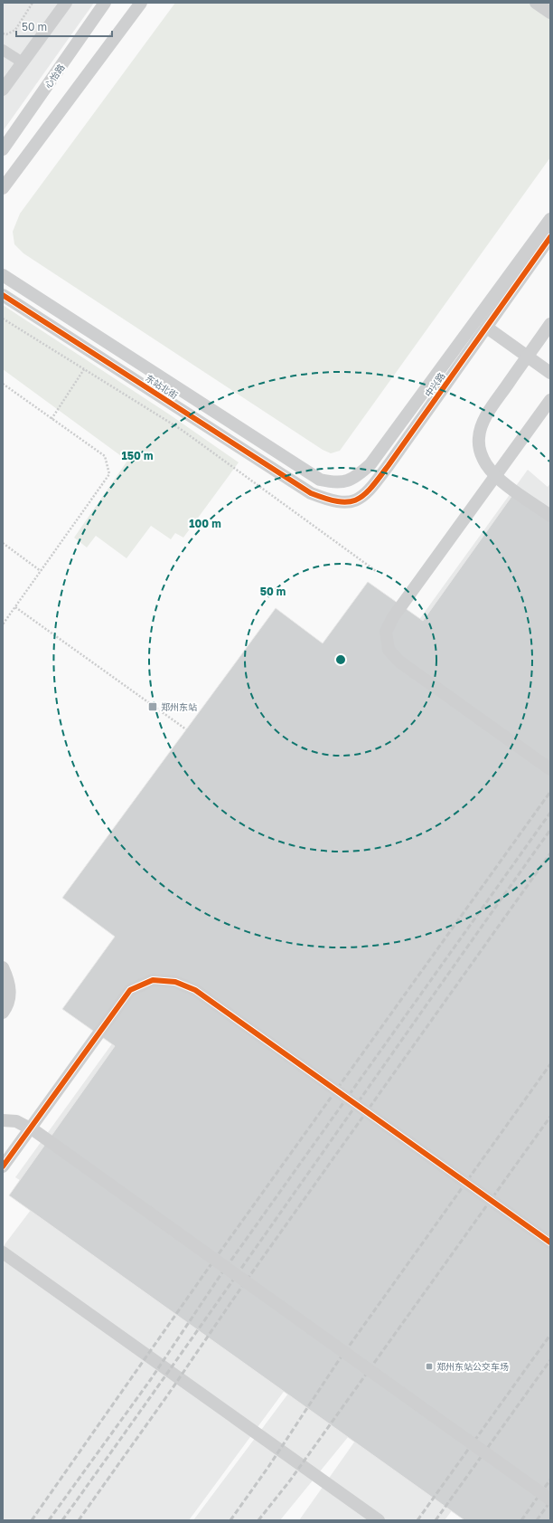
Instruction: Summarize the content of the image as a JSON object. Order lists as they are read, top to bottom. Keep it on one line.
{"streets":{"street":["心怡路","中兴路","东站北街"]},"crossings":[["中兴路","东站北街"]],"places":{"transit":["郑州东站","郑州东站公交车场"]},"scale_bar":"50 m","rings":["150 m","100 m","50 m"]}
